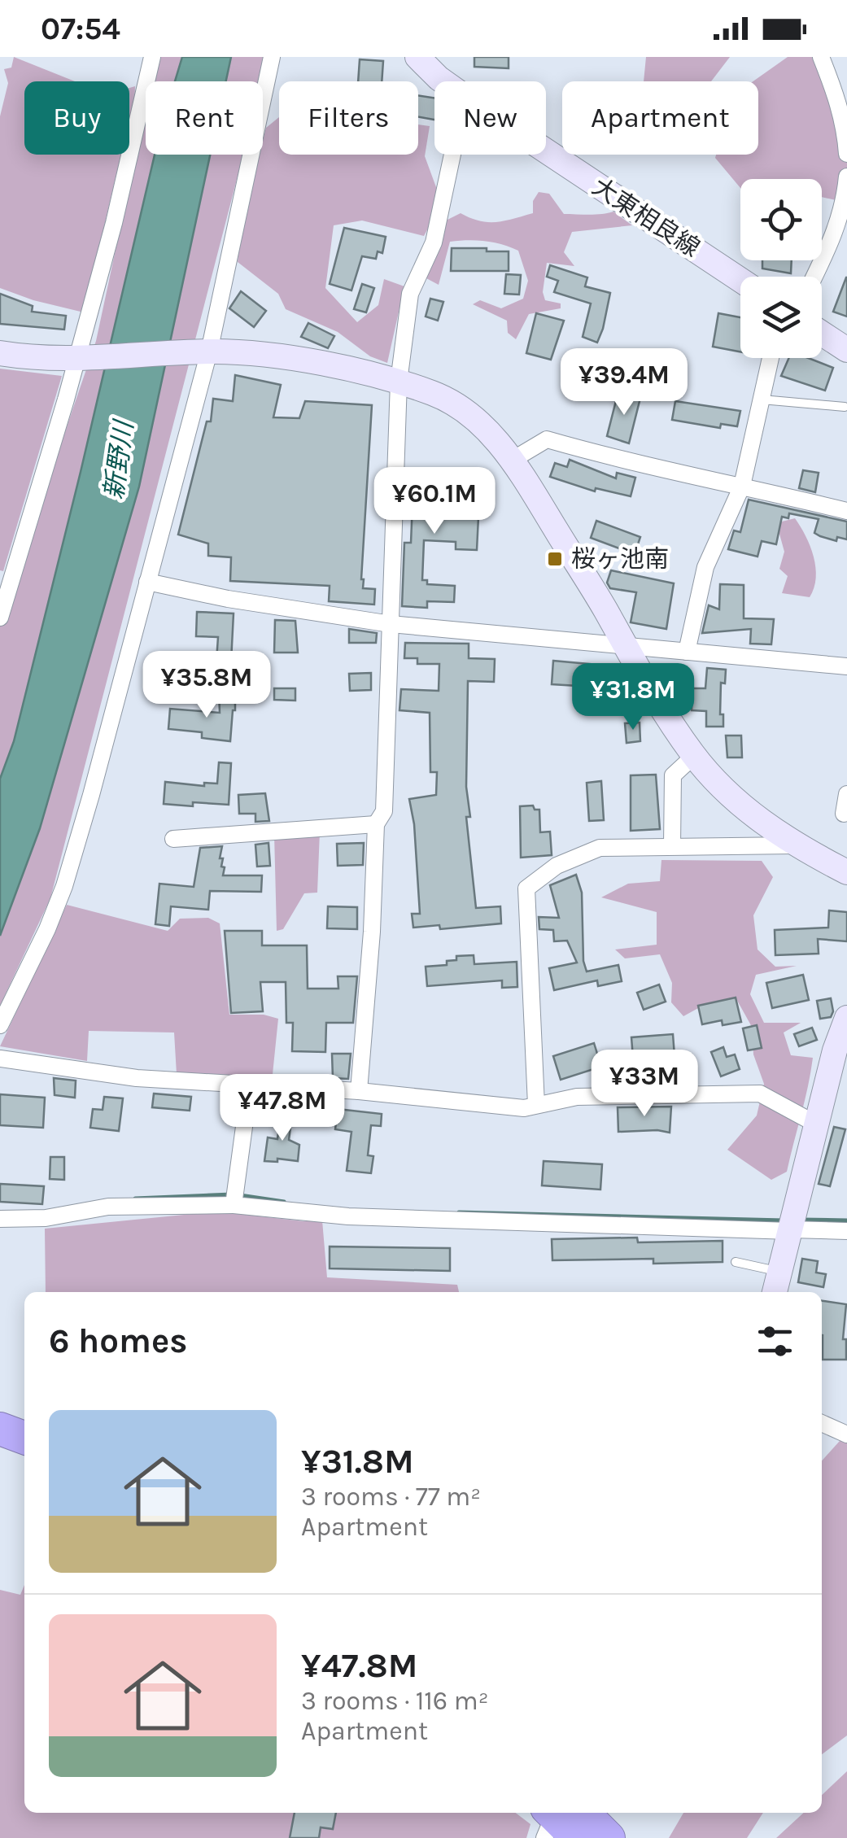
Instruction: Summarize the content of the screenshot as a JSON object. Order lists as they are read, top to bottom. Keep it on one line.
{"streets":{"street":["大東相良線"]},"water":["新野川"],"places":{"transit":["桜ヶ池南"]},"page":{"status":"07:54","chip":["Buy","Rent","Filters","New","Apartment"],"price":["¥39.4M","¥60.1M","¥35.8M","¥31.8M","¥33M","¥47.8M"],"heading":"6 homes","list":[{"name":"¥31.8M","note":"3 rooms · 77 m² · Apartment"},{"name":"¥47.8M","note":"3 rooms · 116 m² · Apartment"}]}}
